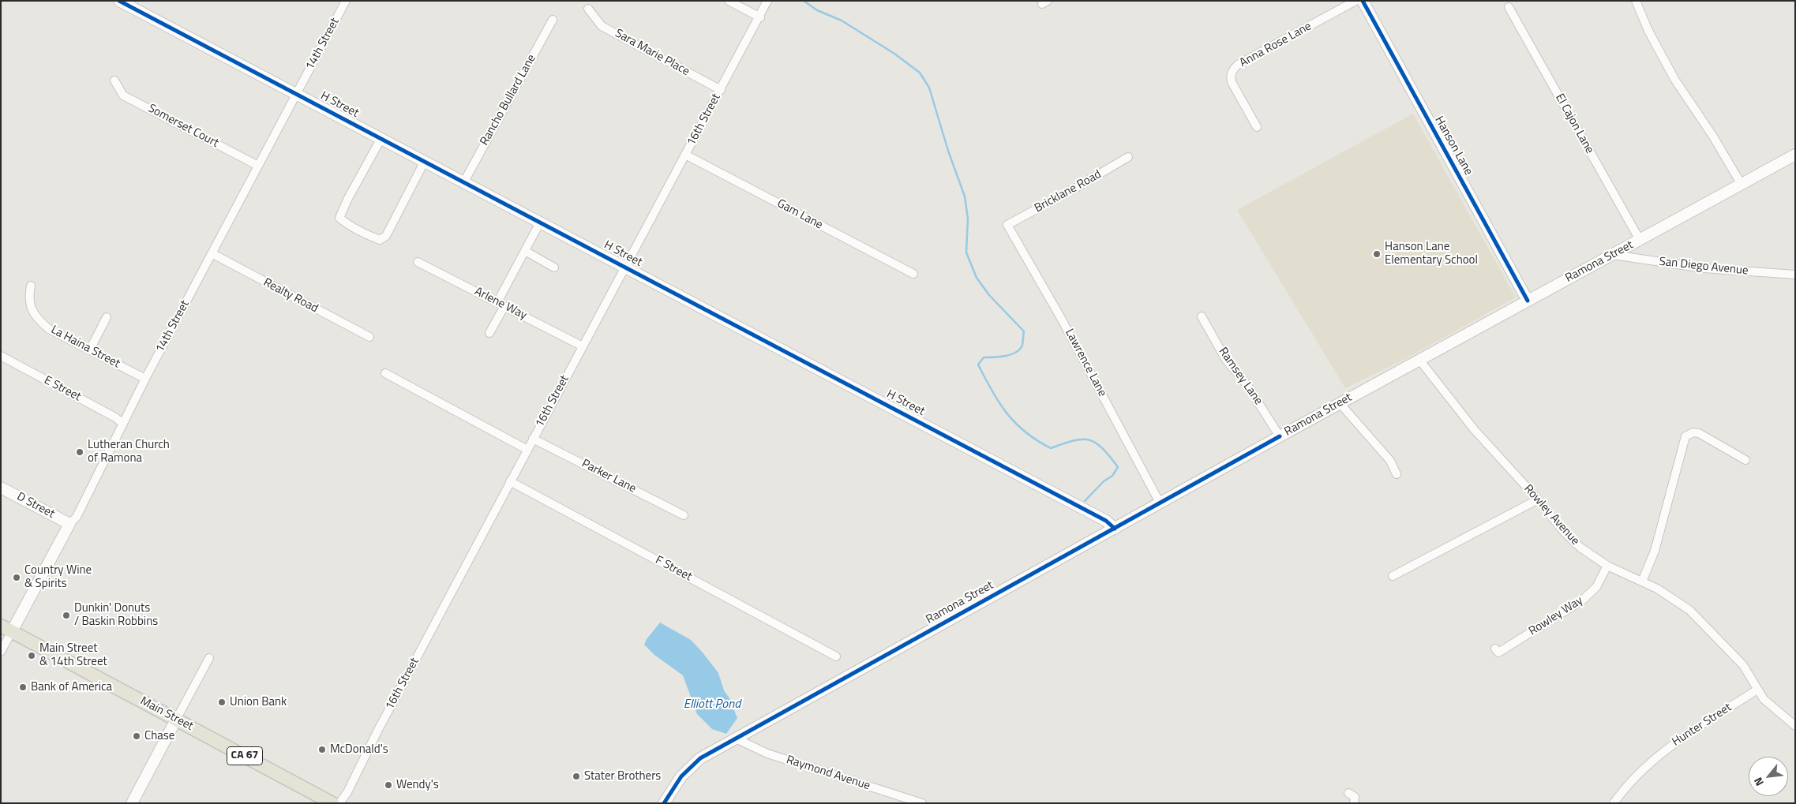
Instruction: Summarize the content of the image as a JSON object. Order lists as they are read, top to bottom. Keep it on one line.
{"streets":{"main road":["Main Street","CA 67"],"street":["14th Street","Anna Rose Lane","Sara Marie Place","Rancho Bullard Lane","H Street","16th Street","El Cajon Lane","Somerset Court","Hanson Lane","Bricklane Road","Gam Lane","Ramona Street","San Diego Avenue","Realty Road","Arlene Way","La Haina Street","Lawrence Lane","Ramsey Lane","E Street","Parker Lane","D Street","Rowley Avenue","F Street","Rowley Way","Hunter Street","Raymond Avenue"]},"crossings":[["14th Street","H Street"],["14th Street","Somerset Court"],["14th Street","Realty Road"],["14th Street","La Haina Street"],["14th Street","E Street"],["14th Street","D Street"],["14th Street","Main Street"],["Sara Marie Place","16th Street"],["Rancho Bullard Lane","H Street"],["H Street","16th Street"],["H Street","Ramona Street"],["16th Street","Gam Lane"],["16th Street","Arlene Way"],["16th Street","Parker Lane"],["16th Street","F Street"],["El Cajon Lane","Ramona Street"],["Hanson Lane","Ramona Street"],["Bricklane Road","Lawrence Lane"],["Ramona Street","San Diego Avenue"],["Ramona Street","Lawrence Lane"],["Ramona Street","Ramsey Lane"],["Ramona Street","Rowley Avenue"],["Ramona Street","Raymond Avenue"],["Rowley Avenue","Rowley Way"],["Rowley Avenue","Hunter Street"]],"water":["Elliott Pond"],"places":["Hanson Lane Elementary School","Lutheran Church of Ramona","Country Wine & Spirits","Dunkin' Donuts / Baskin Robbins","Main Street & 14th Street","Bank of America","Union Bank","Chase","McDonald's","Stater Brothers","Wendy's"],"north":"bottom left"}
